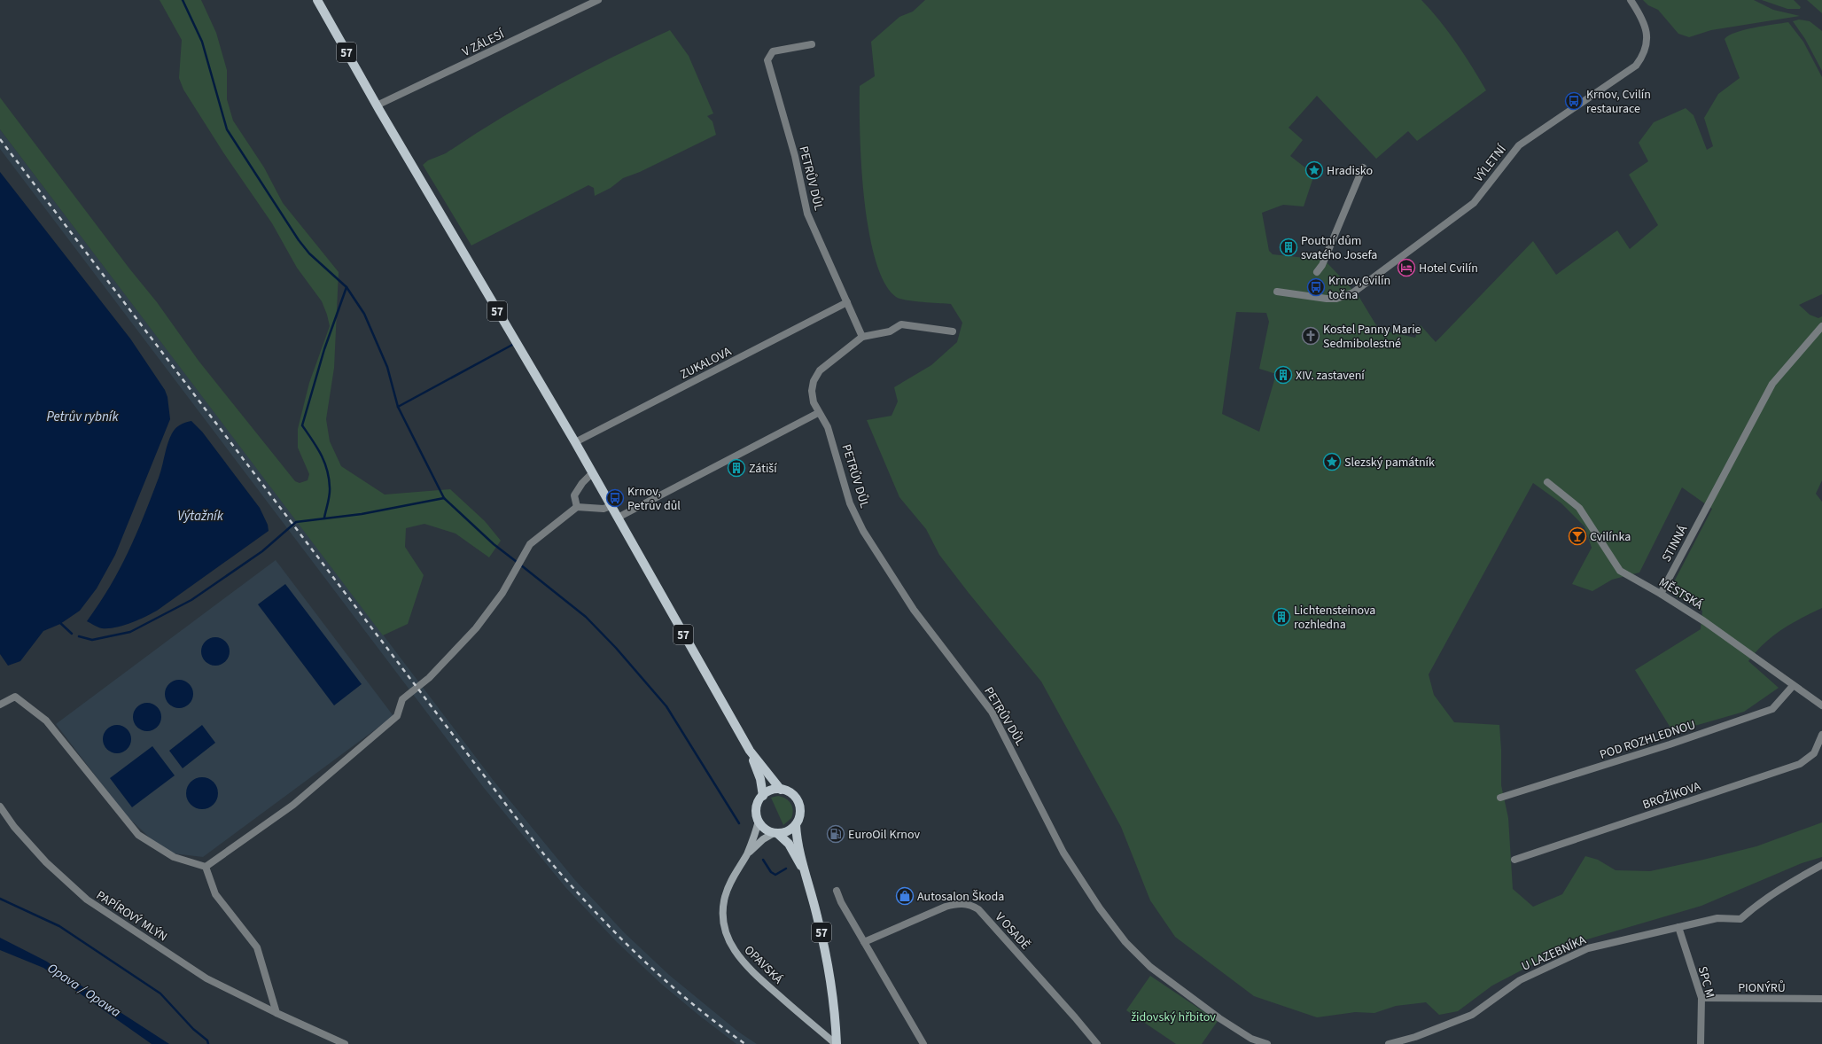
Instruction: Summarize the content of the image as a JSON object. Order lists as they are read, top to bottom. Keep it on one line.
{"streets":{"main road":["57","OPAVSKÁ"],"street":["V ZÁLESÍ","VÝLETNÍ","PETRŮV DŮL","ZUKALOVA","STINNÁ","MĚSTSKÁ","POD ROZHLEDNOU","BROŽÍKOVA","PAPÍROVÝ MLÝN","V OSADĚ","U LAZEBNÍKA","SPC M","PIONÝRŮ"]},"crossings":[["V ZÁLESÍ","57"],["57","ZUKALOVA"],["57","OPAVSKÁ"],["PETRŮV DŮL","ZUKALOVA"],["STINNÁ","MĚSTSKÁ"],["MĚSTSKÁ","POD ROZHLEDNOU"],["U LAZEBNÍKA","SPC M"],["SPC M","PIONÝRŮ"]],"water":["Petrův rybník","Výtažník","Opava / Opawa"],"parks":["židovský hřbitov"],"places":{"bus stop":["Krnov, Cvilín restaurace","Krnov,Cvilín točna","Krnov, Petrův důl"],"place":["Hradisko","Slezský památník"],"building":["Poutní dům svatého Josefa","XIV. zastavení","Zátiší","Lichtensteinova rozhledna"],"hotel":["Hotel Cvilín"],"church":["Kostel Panny Marie Sedmibolestné"],"bar":["Cvilínka"],"fuel station":["EuroOil Krnov"],"shop":["Autosalon Škoda"]}}
